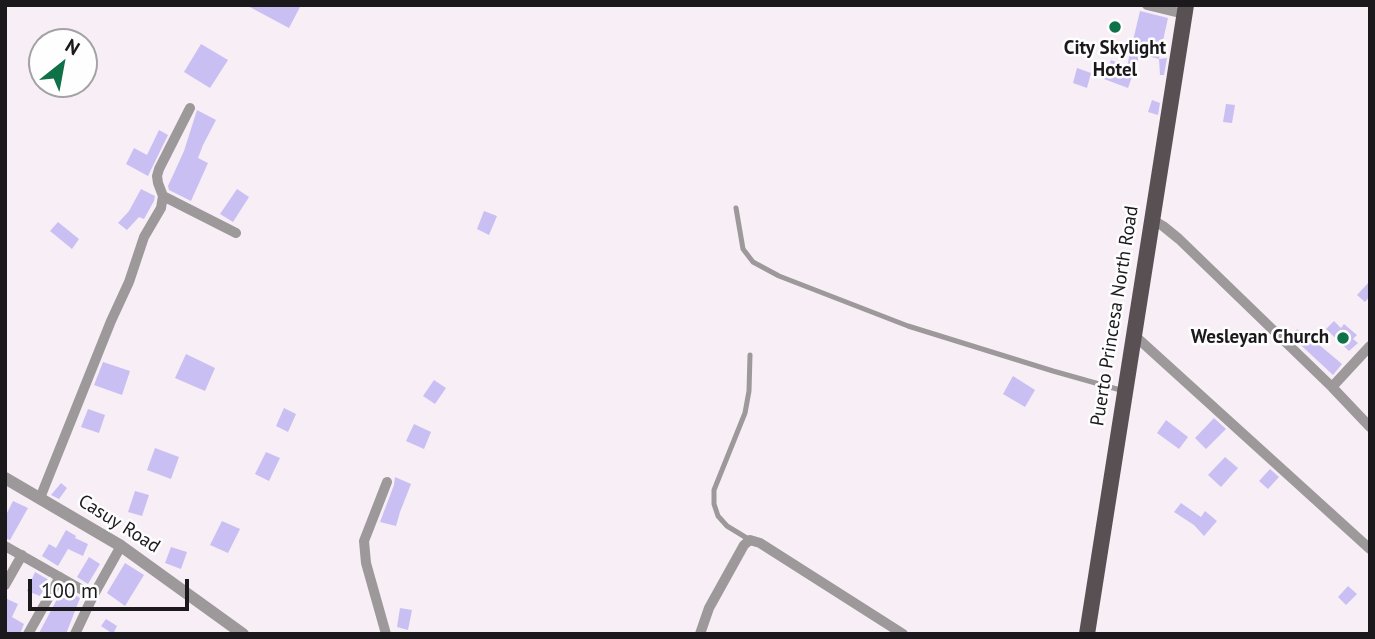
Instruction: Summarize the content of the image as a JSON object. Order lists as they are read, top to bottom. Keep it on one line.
{"streets":{"main road":["Puerto Princesa North Road"],"street":["Casuy Road"]},"places":["City Skylight Hotel","Wesleyan Church"],"scale_bar":"100 m","north":"top right"}
